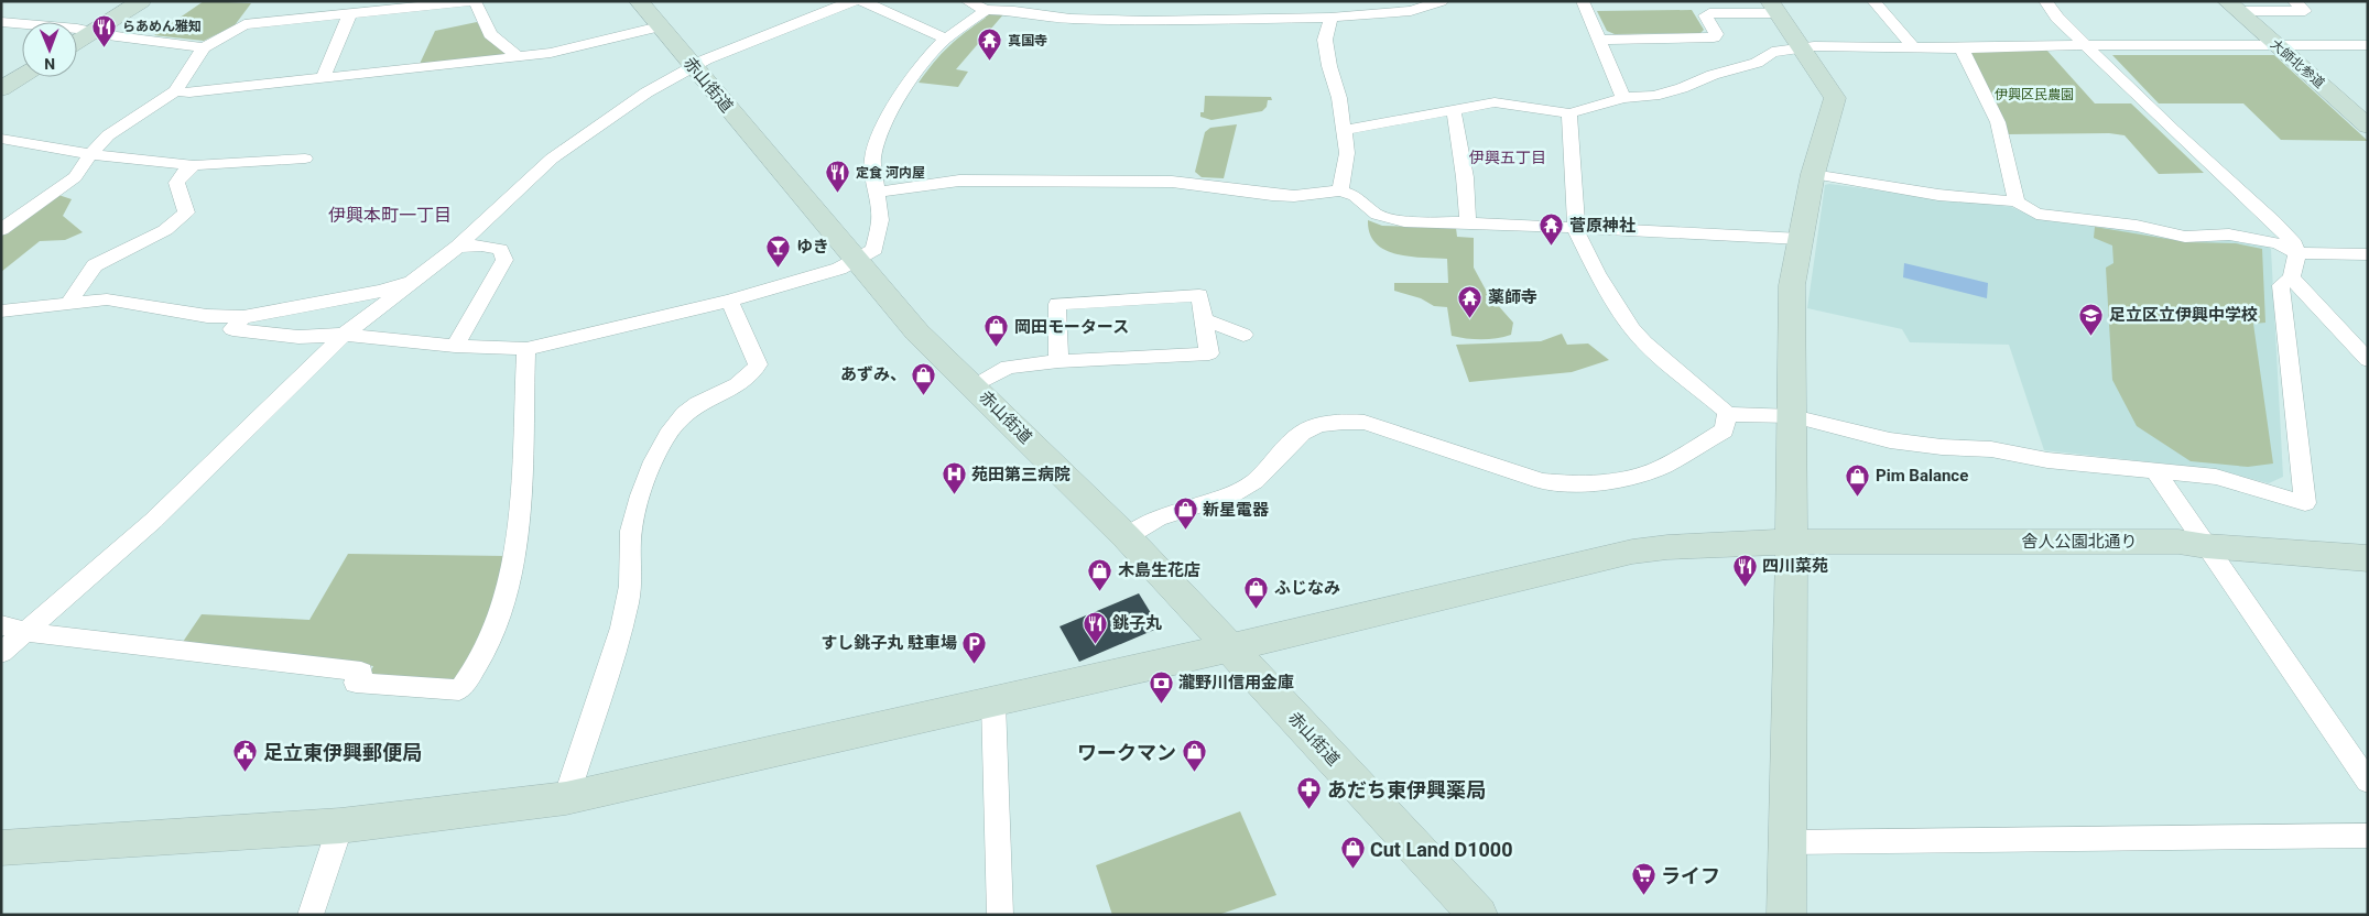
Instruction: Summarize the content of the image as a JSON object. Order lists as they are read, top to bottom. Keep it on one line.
{"streets":{"street":["大師北参道","赤山街道","舎人公園北通り"]},"crossings":[["赤山街道","舎人公園北通り"]],"districts":["伊興五丁目","伊興本町一丁目"],"parks":["伊興区民農園"],"places":{"restaurant":["らあめん雅知","定食 河内屋","四川菜苑","銚子丸"],"temple":["真国寺","菅原神社","薬師寺"],"bar":["ゆき"],"school or university":["足立区立伊興中学校"],"shop":["岡田モータース","あずみ、","Pim Balance","新星電器","木島生花店","ふじなみ","ワークマン","Cut Land D1000"],"hospital":["苑田第三病院"],"parking":["すし銚子丸 駐車場"],"bank":["瀧野川信用金庫"],"public building":["足立東伊興郵便局"],"pharmacy":["あだち東伊興薬局"],"supermarket":["ライフ"]},"north":"bottom"}
